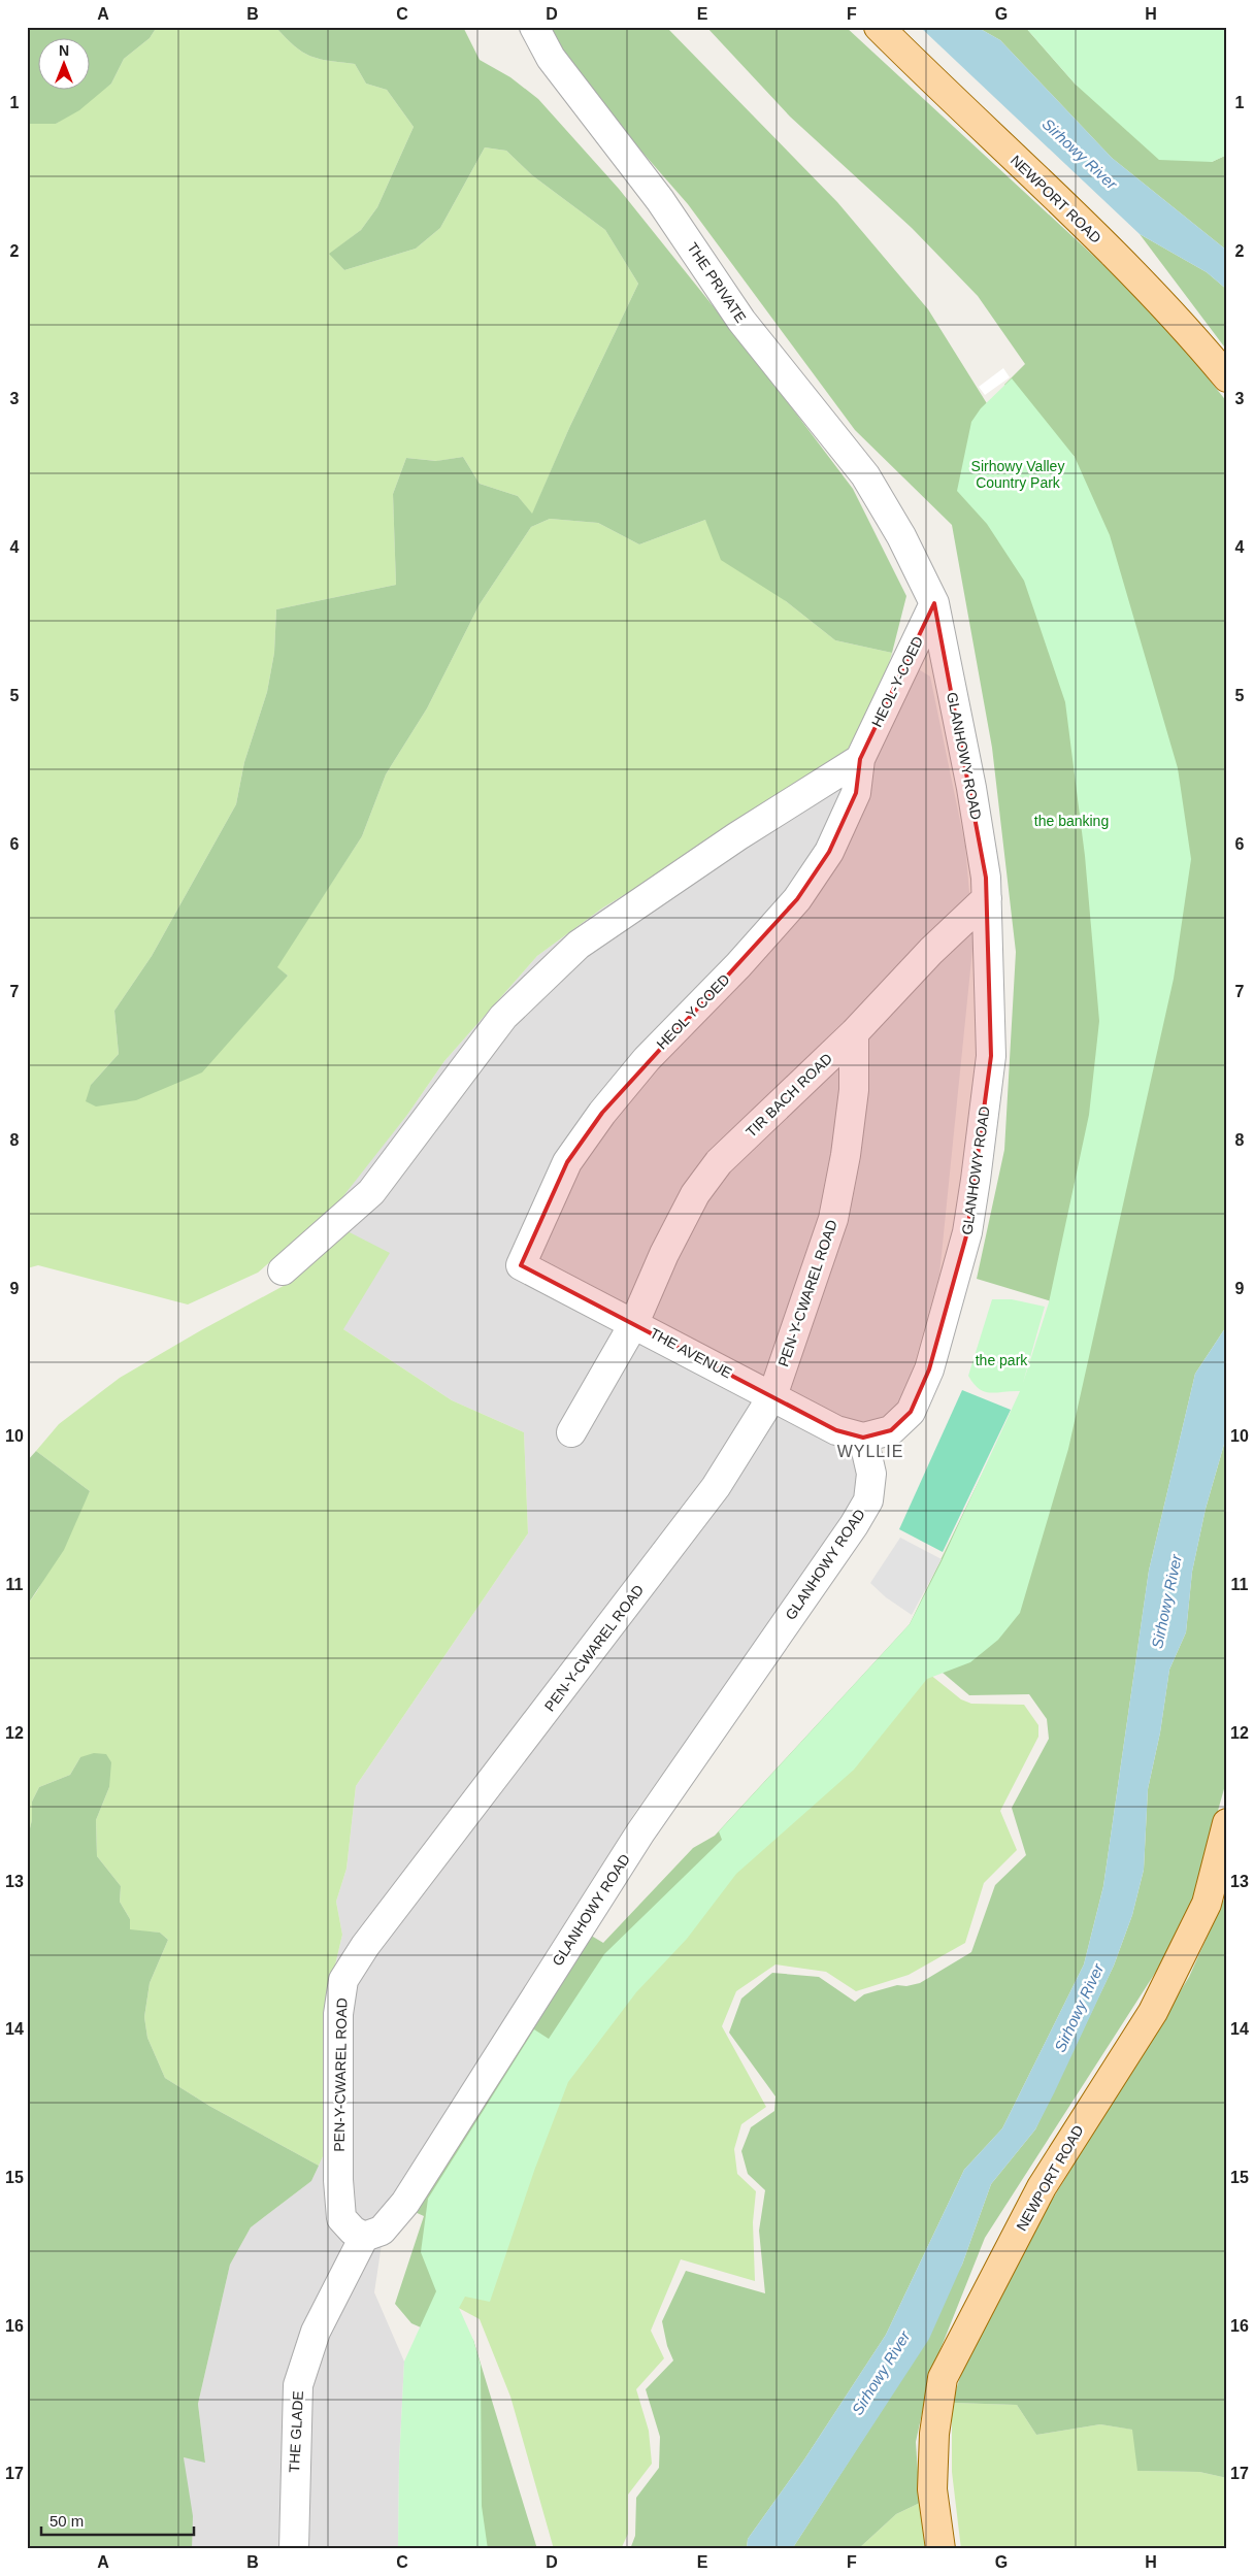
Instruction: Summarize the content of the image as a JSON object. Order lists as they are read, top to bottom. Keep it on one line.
{"streets":{"main road":["NEWPORT ROAD"],"street":["THE PRIVATE","HEOL-Y-COED","GLANHOWY ROAD","HEOL Y COED","TIR BACH ROAD","PEN-Y-CWAREL ROAD","THE AVENUE","THE GLADE"]},"crossings":[["THE PRIVATE","GLANHOWY ROAD"],["HEOL-Y-COED","GLANHOWY ROAD"],["HEOL-Y-COED","HEOL Y COED"],["GLANHOWY ROAD","TIR BACH ROAD"],["GLANHOWY ROAD","PEN-Y-CWAREL ROAD"],["GLANHOWY ROAD","THE AVENUE"],["GLANHOWY ROAD","THE GLADE"],["HEOL Y COED","THE AVENUE"],["TIR BACH ROAD","PEN-Y-CWAREL ROAD"],["TIR BACH ROAD","THE AVENUE"],["PEN-Y-CWAREL ROAD","THE AVENUE"],["PEN-Y-CWAREL ROAD","THE GLADE"]],"districts":["WYLLIE"],"water":["Sirhowy River"],"parks":["Sirhowy Valley Country Park","the banking","the park"],"scale_bar":"50 m","north":"top","grid":{"columns":["A","B","C","D","E","F","G","H"],"rows":["1","2","3","4","5","6","7","8","9","10","11","12","13","14","15","16","17"]}}
